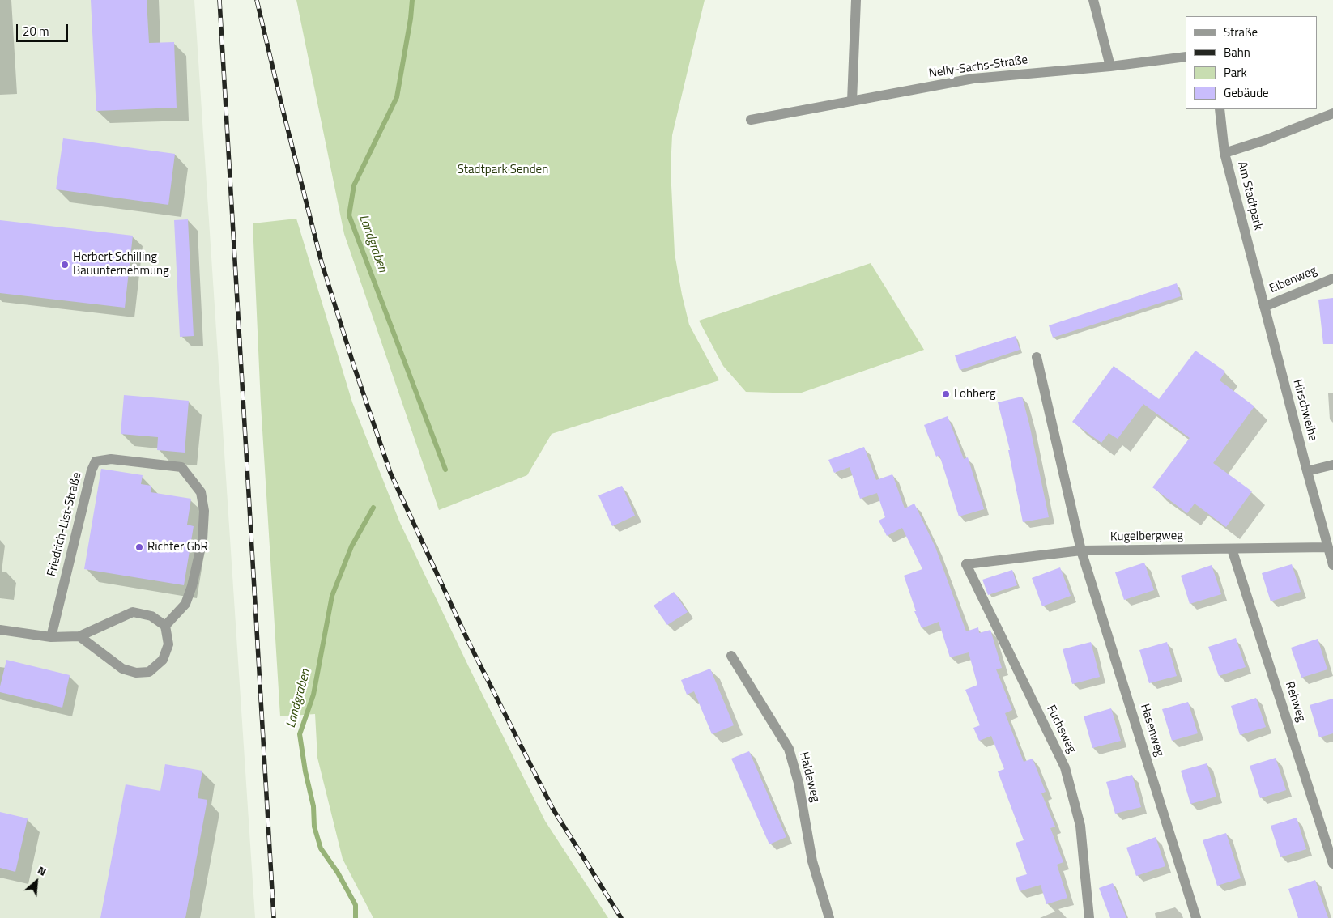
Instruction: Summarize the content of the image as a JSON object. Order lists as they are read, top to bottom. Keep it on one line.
{"streets":{"street":["Nelly-Sachs-Straße","Am Stadtpark","Eibenweg","Hirschweihe","Friedrich-List-Straße","Kugelbergweg","Rehweg","Fuchsweg","Hasenweg","Haldeweg"]},"crossings":[["Am Stadtpark","Hirschweihe"],["Eibenweg","Hirschweihe"],["Hirschweihe","Kugelbergweg"],["Kugelbergweg","Rehweg"],["Kugelbergweg","Fuchsweg"],["Kugelbergweg","Hasenweg"]],"water":["Landgraben"],"parks":["Stadtpark Senden"],"places":["Herbert Schilling Bauunternehmung","Lohberg","Richter GbR"],"legend":["Straße","Bahn","Park","Gebäude"],"scale_bar":"20 m","north":"top right"}
